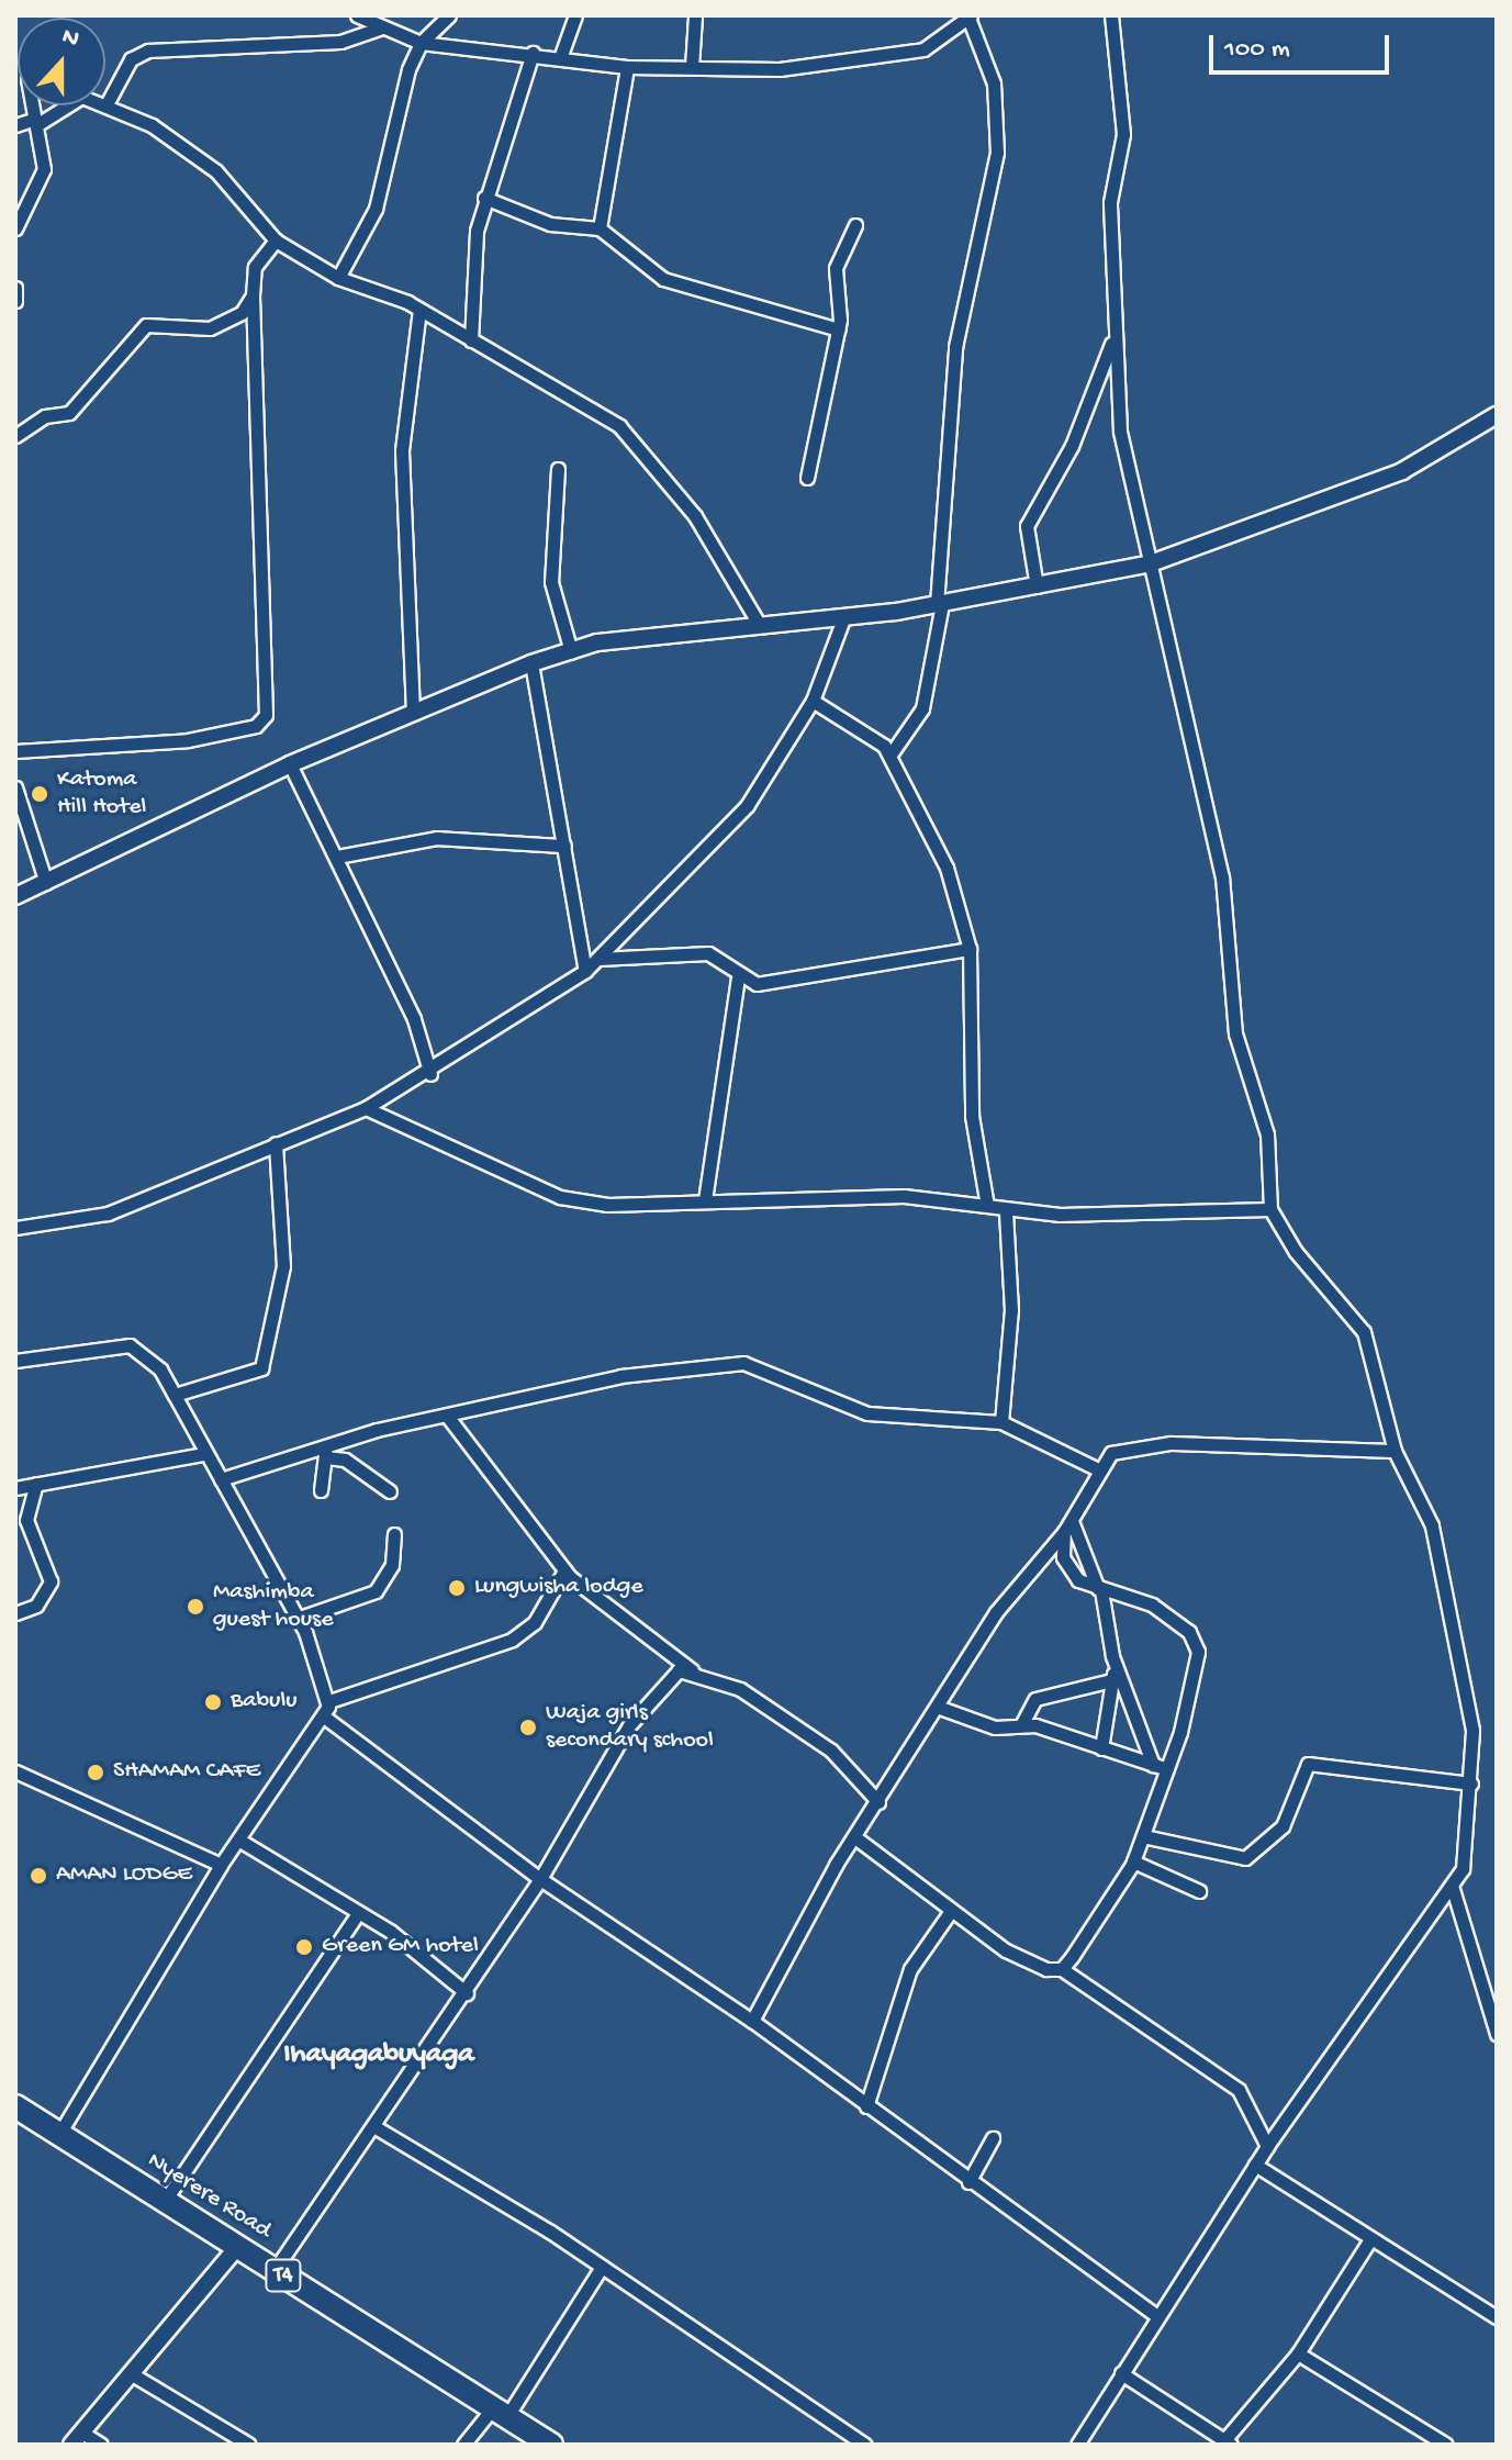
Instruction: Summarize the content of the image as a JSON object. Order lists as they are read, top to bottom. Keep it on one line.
{"streets":{"highway":["Nyerere Road","T4"]},"districts":["Ihayagabuyaga"],"places":["Katoma Hill Hotel","Lungwisha lodge","Mashimba guest house","Babulu","Waja girls secondary school","SHAMAM CAFE","AMAN LODGE","Green GM hotel"],"scale_bar":"100 m","north":"top"}
